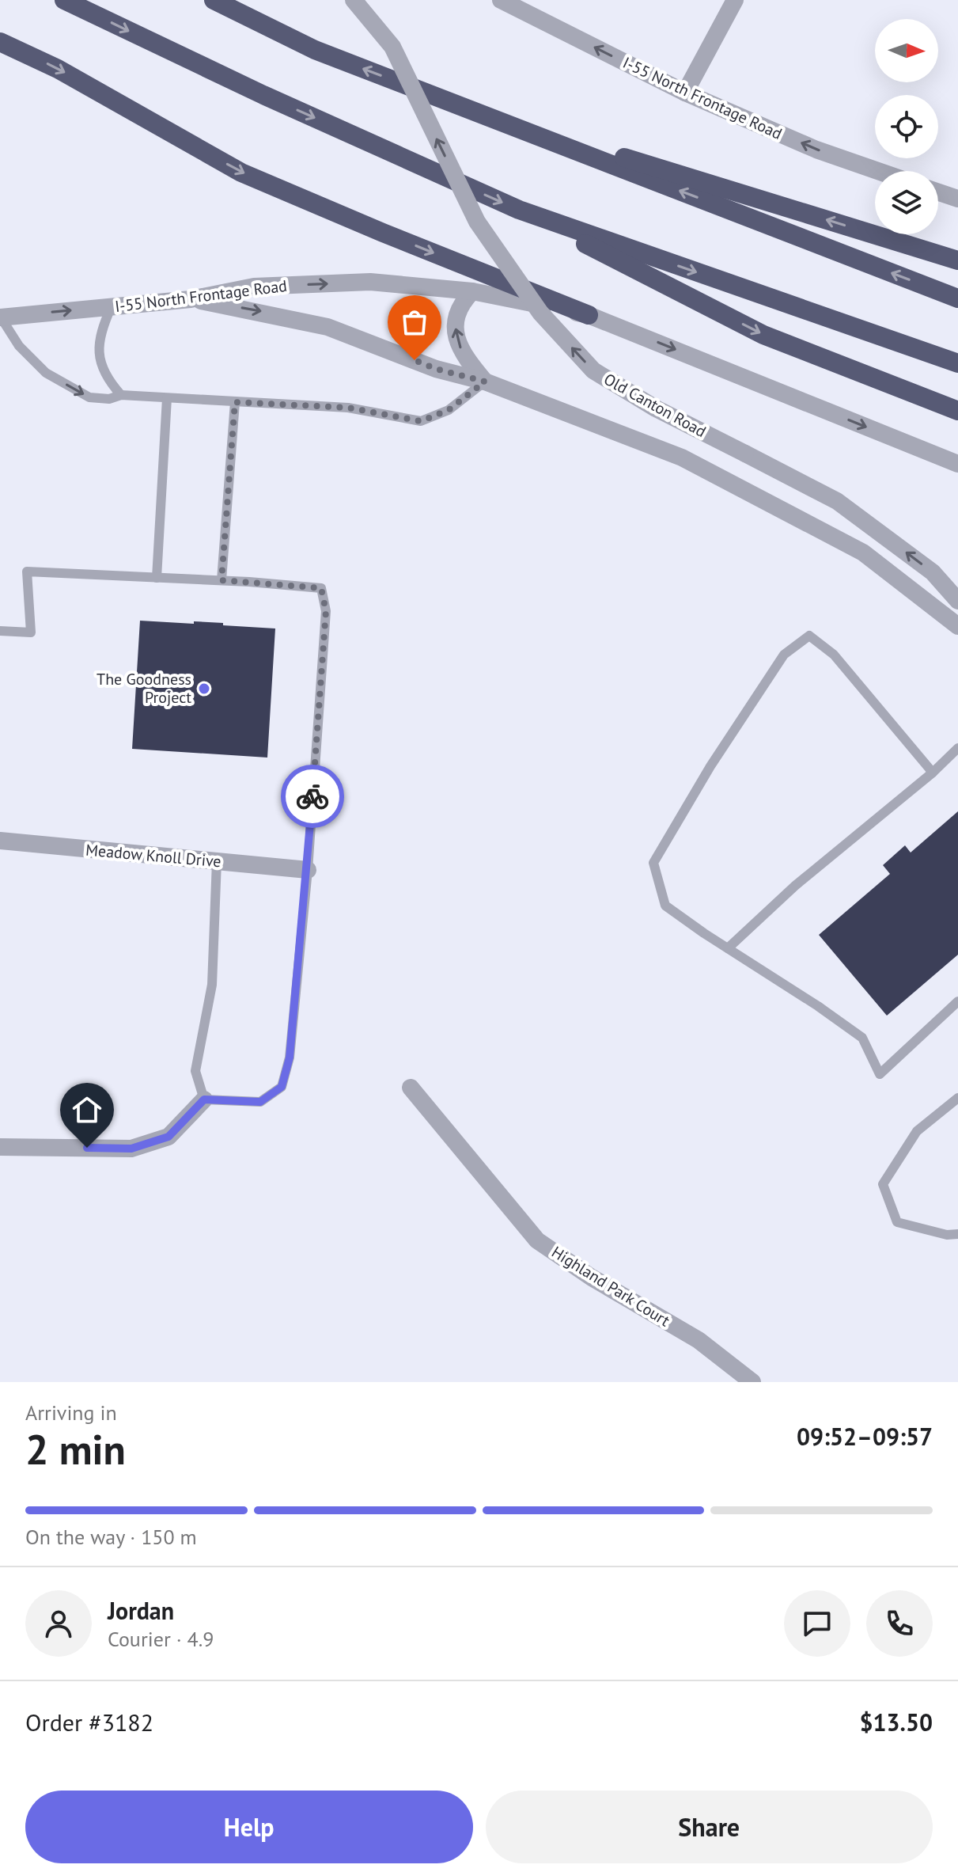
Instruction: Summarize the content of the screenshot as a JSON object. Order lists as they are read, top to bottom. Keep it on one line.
{"streets":{"street":["I-55 North Frontage Road","Old Canton Road","Meadow Knoll Drive","Highland Park Court"]},"crossings":[["I-55 North Frontage Road","Old Canton Road"]],"places":["The Goodness Project"],"north":"right","page":{"heading":["2 min","Arriving in","09:52–09:57"],"panel":["Jordan","Courier · 4.9","Order #3182","$13.50"],"bar":"On the way · 150 m","buttons":["Help","Share"]}}
